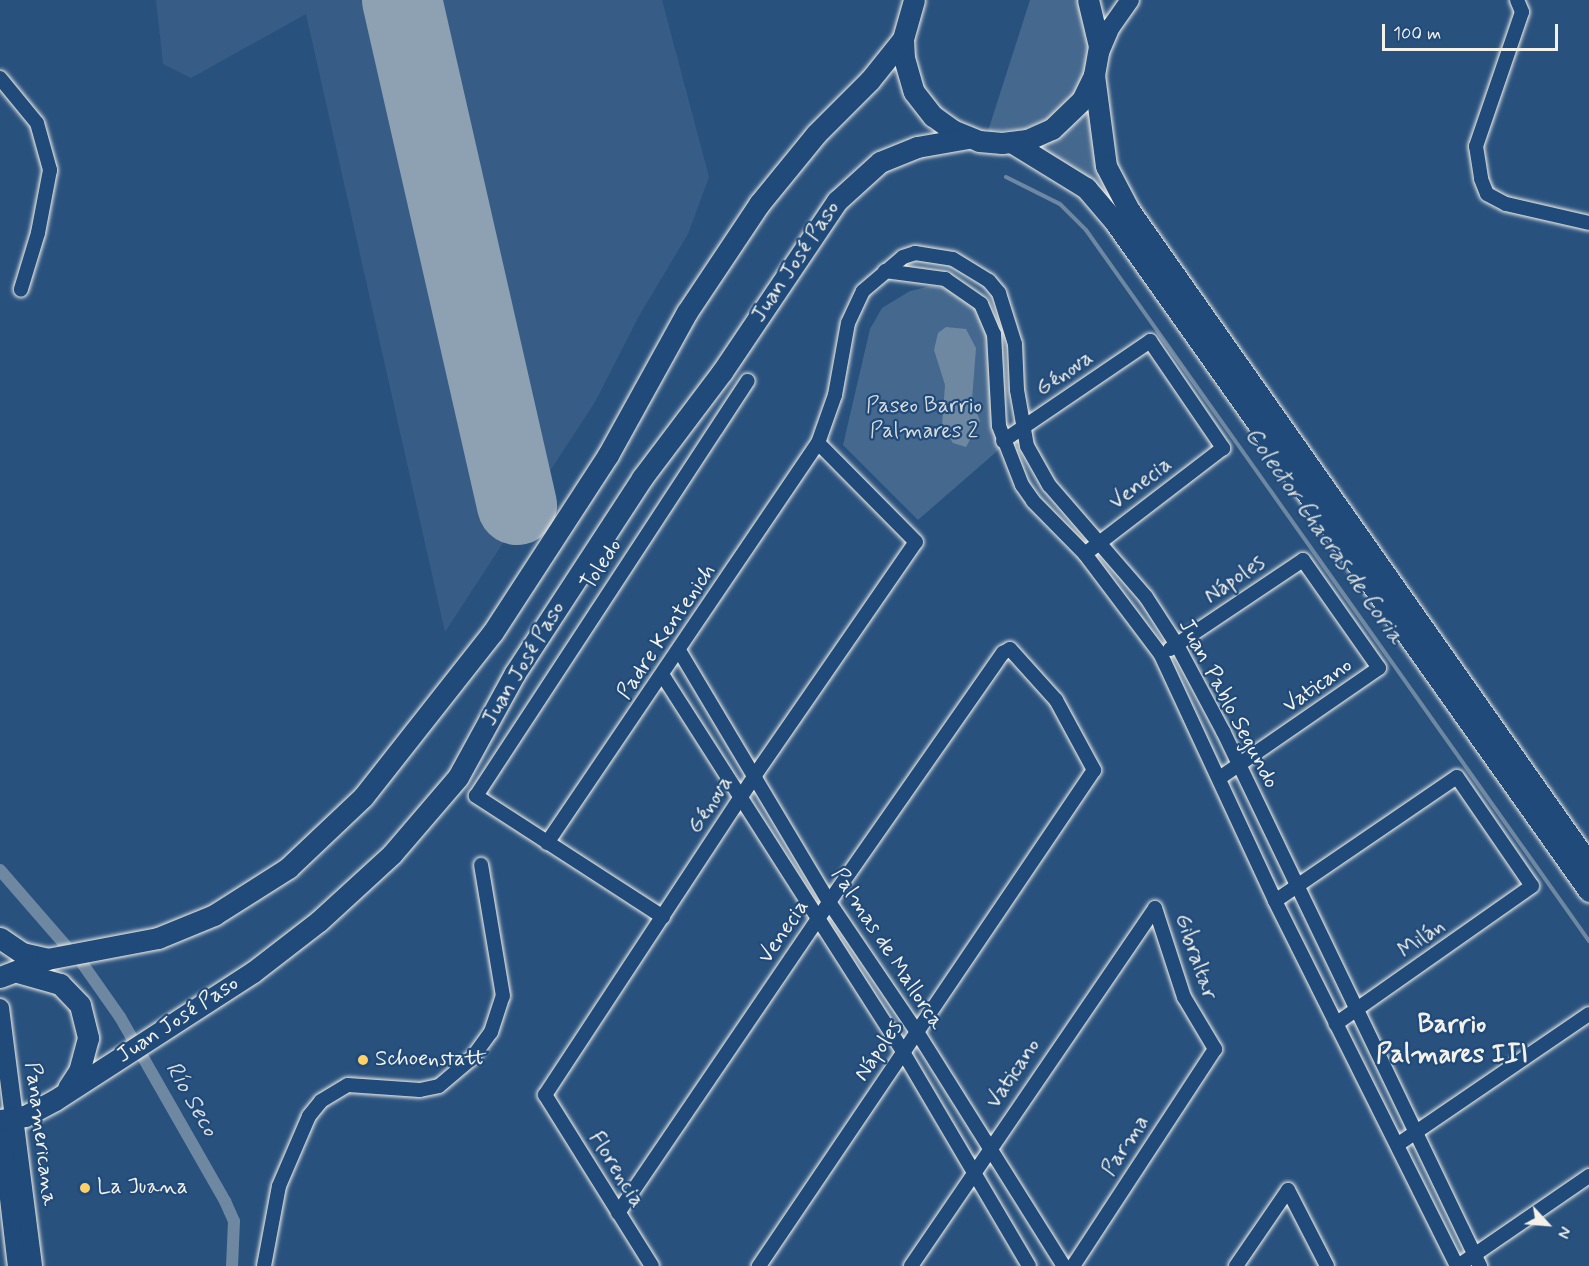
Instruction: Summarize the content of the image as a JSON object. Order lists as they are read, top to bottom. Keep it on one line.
{"streets":{"highway":["Juan José Paso"],"main road":["Panamericana"],"street":["Génova","Venecia","Toledo","Nápoles","Padre Kentenich","Vaticano","Juan Pablo Segundo","Milán","Palmas de Mallorca","Gibraltar","Parma","Florencia"]},"crossings":[["Juan José Paso","Panamericana"],["Génova","Venecia"],["Génova","Toledo"],["Génova","Padre Kentenich"],["Génova","Juan Pablo Segundo"],["Génova","Palmas de Mallorca"],["Génova","Florencia"],["Venecia","Nápoles"],["Venecia","Juan Pablo Segundo"],["Venecia","Palmas de Mallorca"],["Venecia","Florencia"],["Toledo","Padre Kentenich"],["Nápoles","Vaticano"],["Nápoles","Juan Pablo Segundo"],["Nápoles","Palmas de Mallorca"],["Padre Kentenich","Juan Pablo Segundo"],["Padre Kentenich","Palmas de Mallorca"],["Vaticano","Juan Pablo Segundo"],["Vaticano","Palmas de Mallorca"],["Vaticano","Gibraltar"],["Juan Pablo Segundo","Milán"],["Gibraltar","Parma"]],"districts":["Barrio Palmares III"],"water":["Colector Chacras de Coria","Río Seco"],"parks":["Paseo Barrio Palmares 2"],"places":["Schoenstatt","La Juana"],"scale_bar":"100 m","north":"bottom right"}
